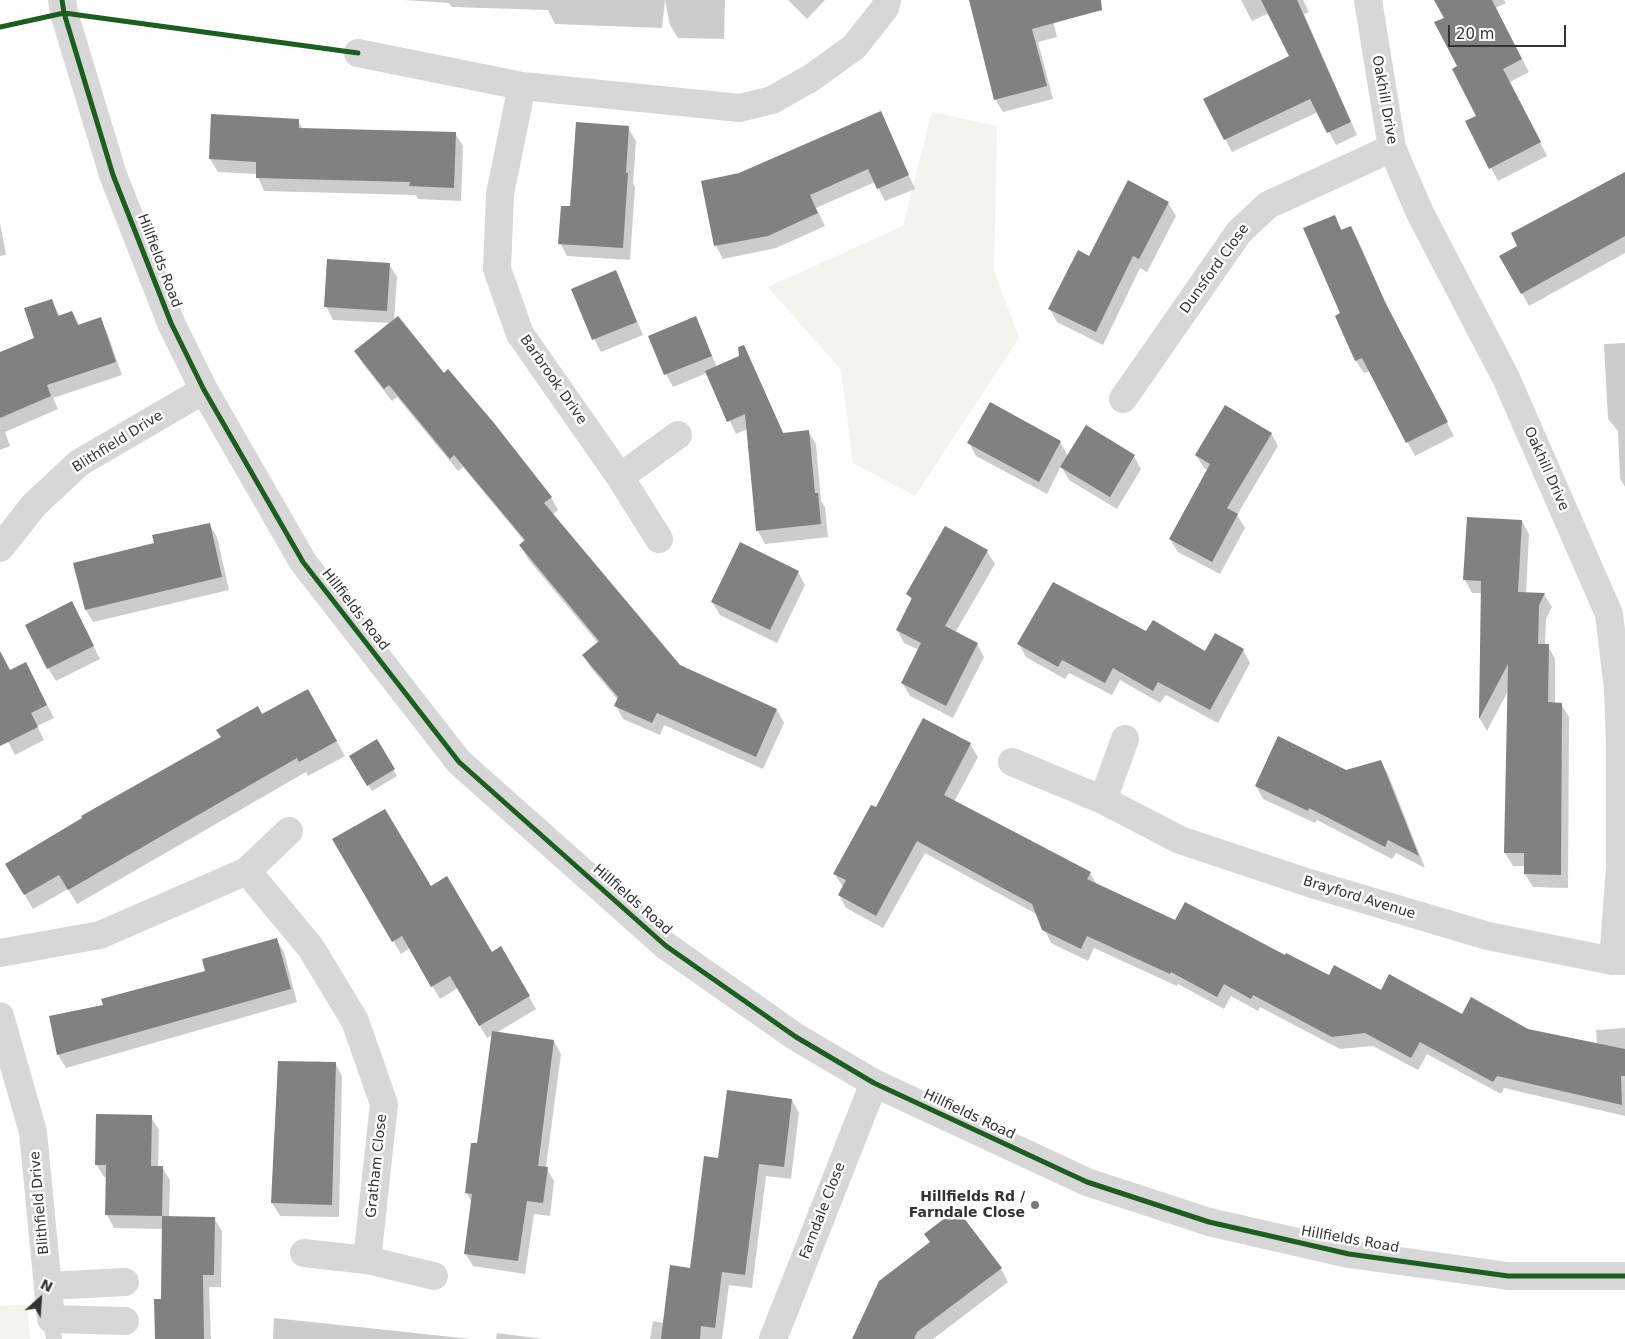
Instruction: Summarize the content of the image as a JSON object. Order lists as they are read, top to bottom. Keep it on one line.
{"streets":{"street":["Oakhill Drive","Hillfields Road","Dunsford Close","Barbrook Drive","Blithfield Drive","Brayford Avenue","Gratham Close","Farndale Close"]},"crossings":[["Oakhill Drive","Dunsford Close"],["Oakhill Drive","Brayford Avenue"],["Hillfields Road","Blithfield Drive"],["Hillfields Road","Farndale Close"]],"places":["Hillfields Rd / Farndale Close"],"scale_bar":"20 m","north":"top right"}
